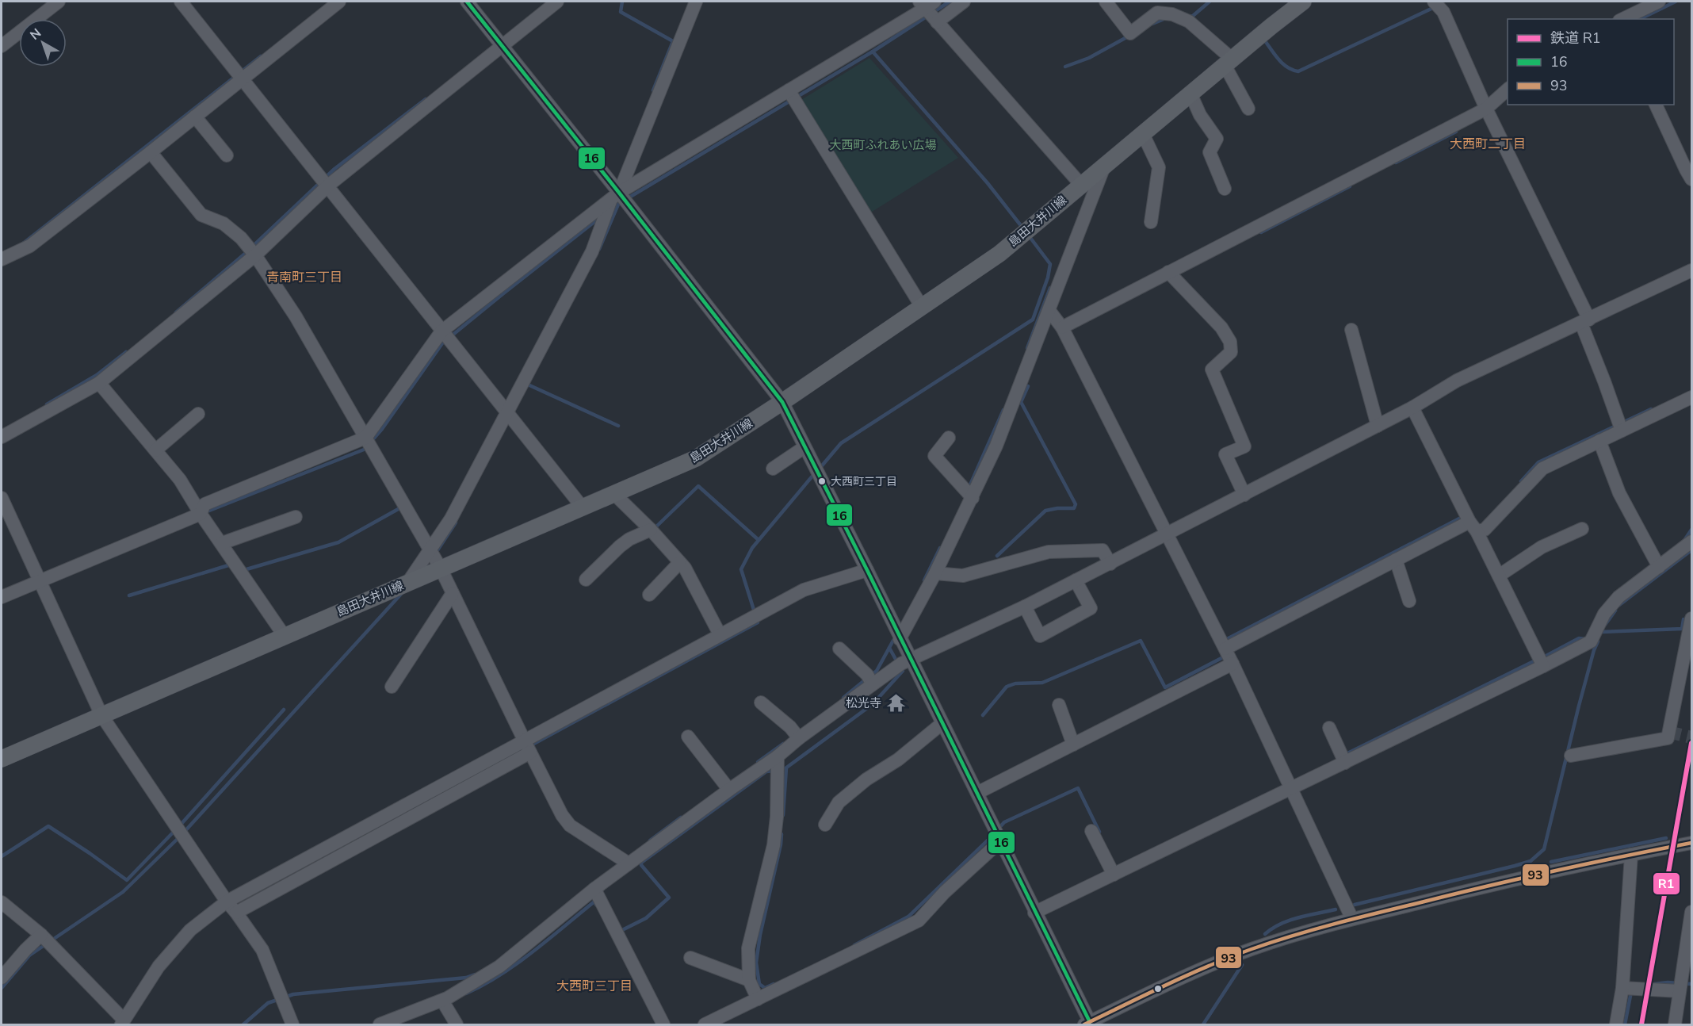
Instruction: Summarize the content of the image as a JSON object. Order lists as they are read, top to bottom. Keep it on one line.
{"streets":{"main road":["島田大井川線"]},"districts":["大西町二丁目","青南町三丁目","大西町三丁目"],"parks":["大西町ふれあい広場"],"places":{"other":["大西町三丁目"],"temple":["松光寺"]},"lines":["transit line 16","rail line R1","transit line 93"],"legend":["鉄道 R1","16","93"],"north":"top left"}
